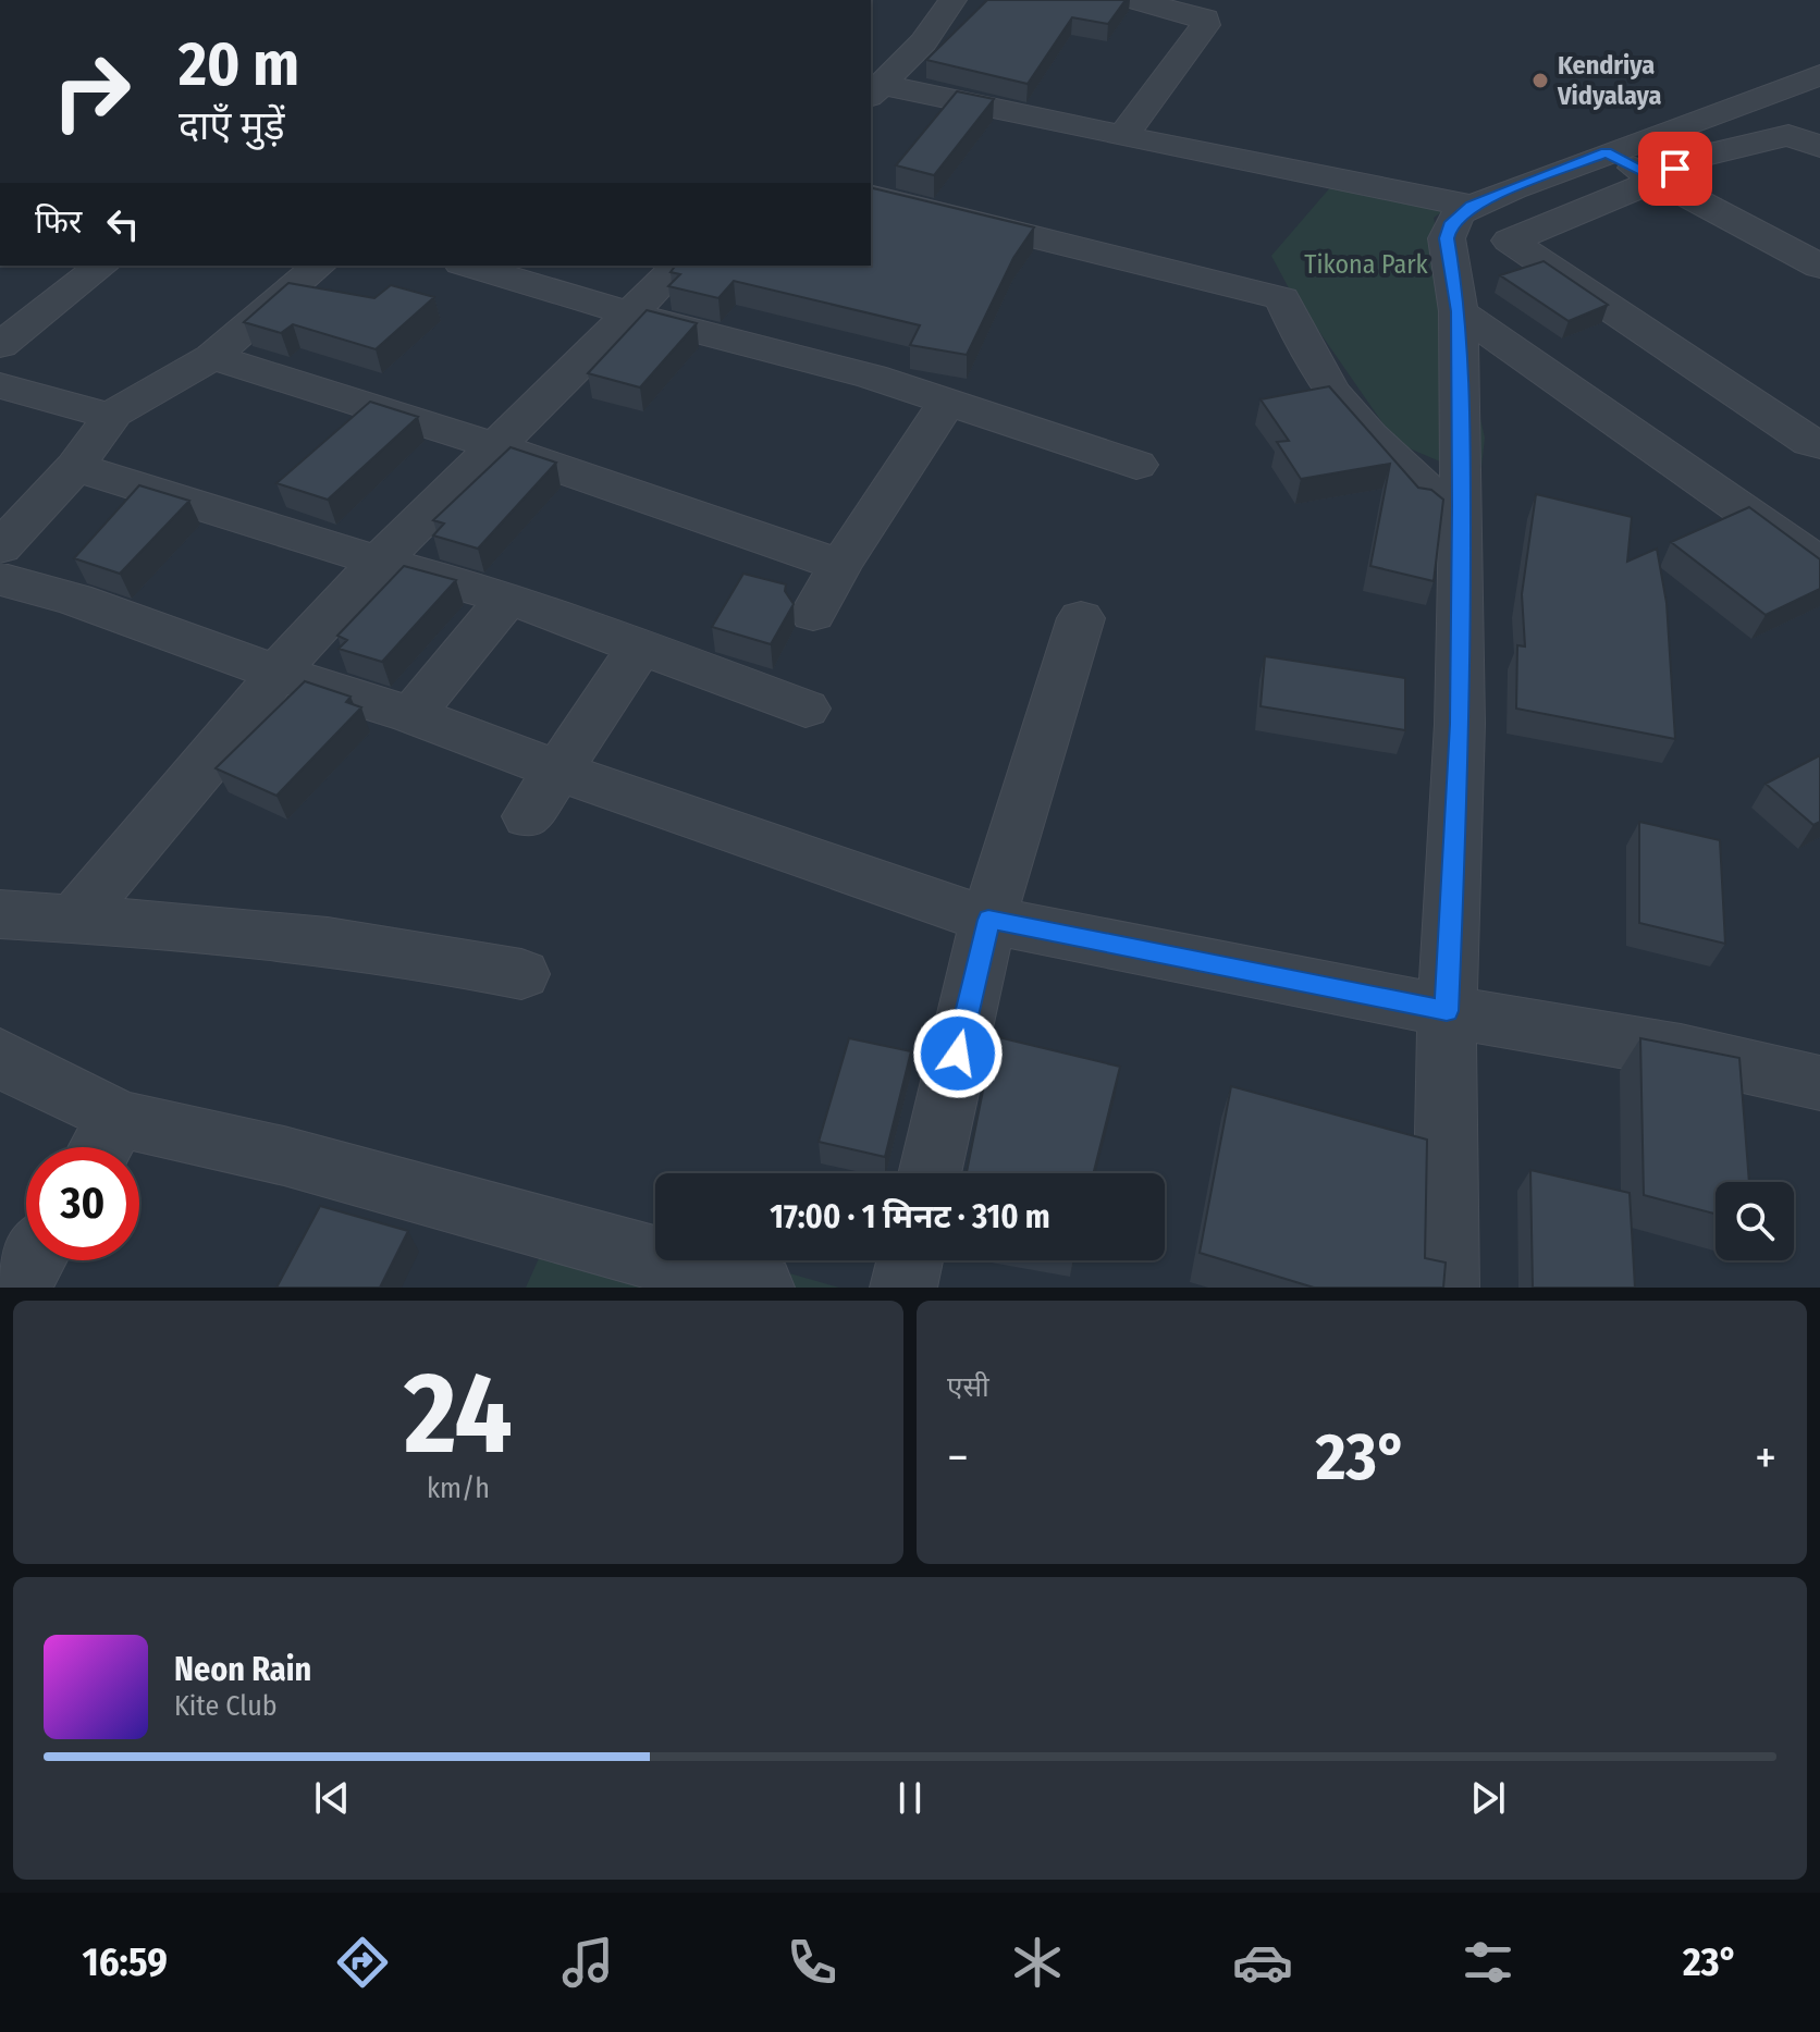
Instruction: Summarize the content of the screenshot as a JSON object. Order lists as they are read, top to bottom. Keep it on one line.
{"parks":["Tikona Park"],"places":["Kendriya Vidyalaya"],"page":{"turn":["20 m","दाएँ मुड़ें"],"then":"फिर","limit":"30","trip":"17:00 · 1 मिनट · 310 m","tile":[["24","km/h"],"एसी"],"heat":["−","23°","+"],"song":["Neon Rain","Kite Club"],"tabs":["16:59","23°"]}}
